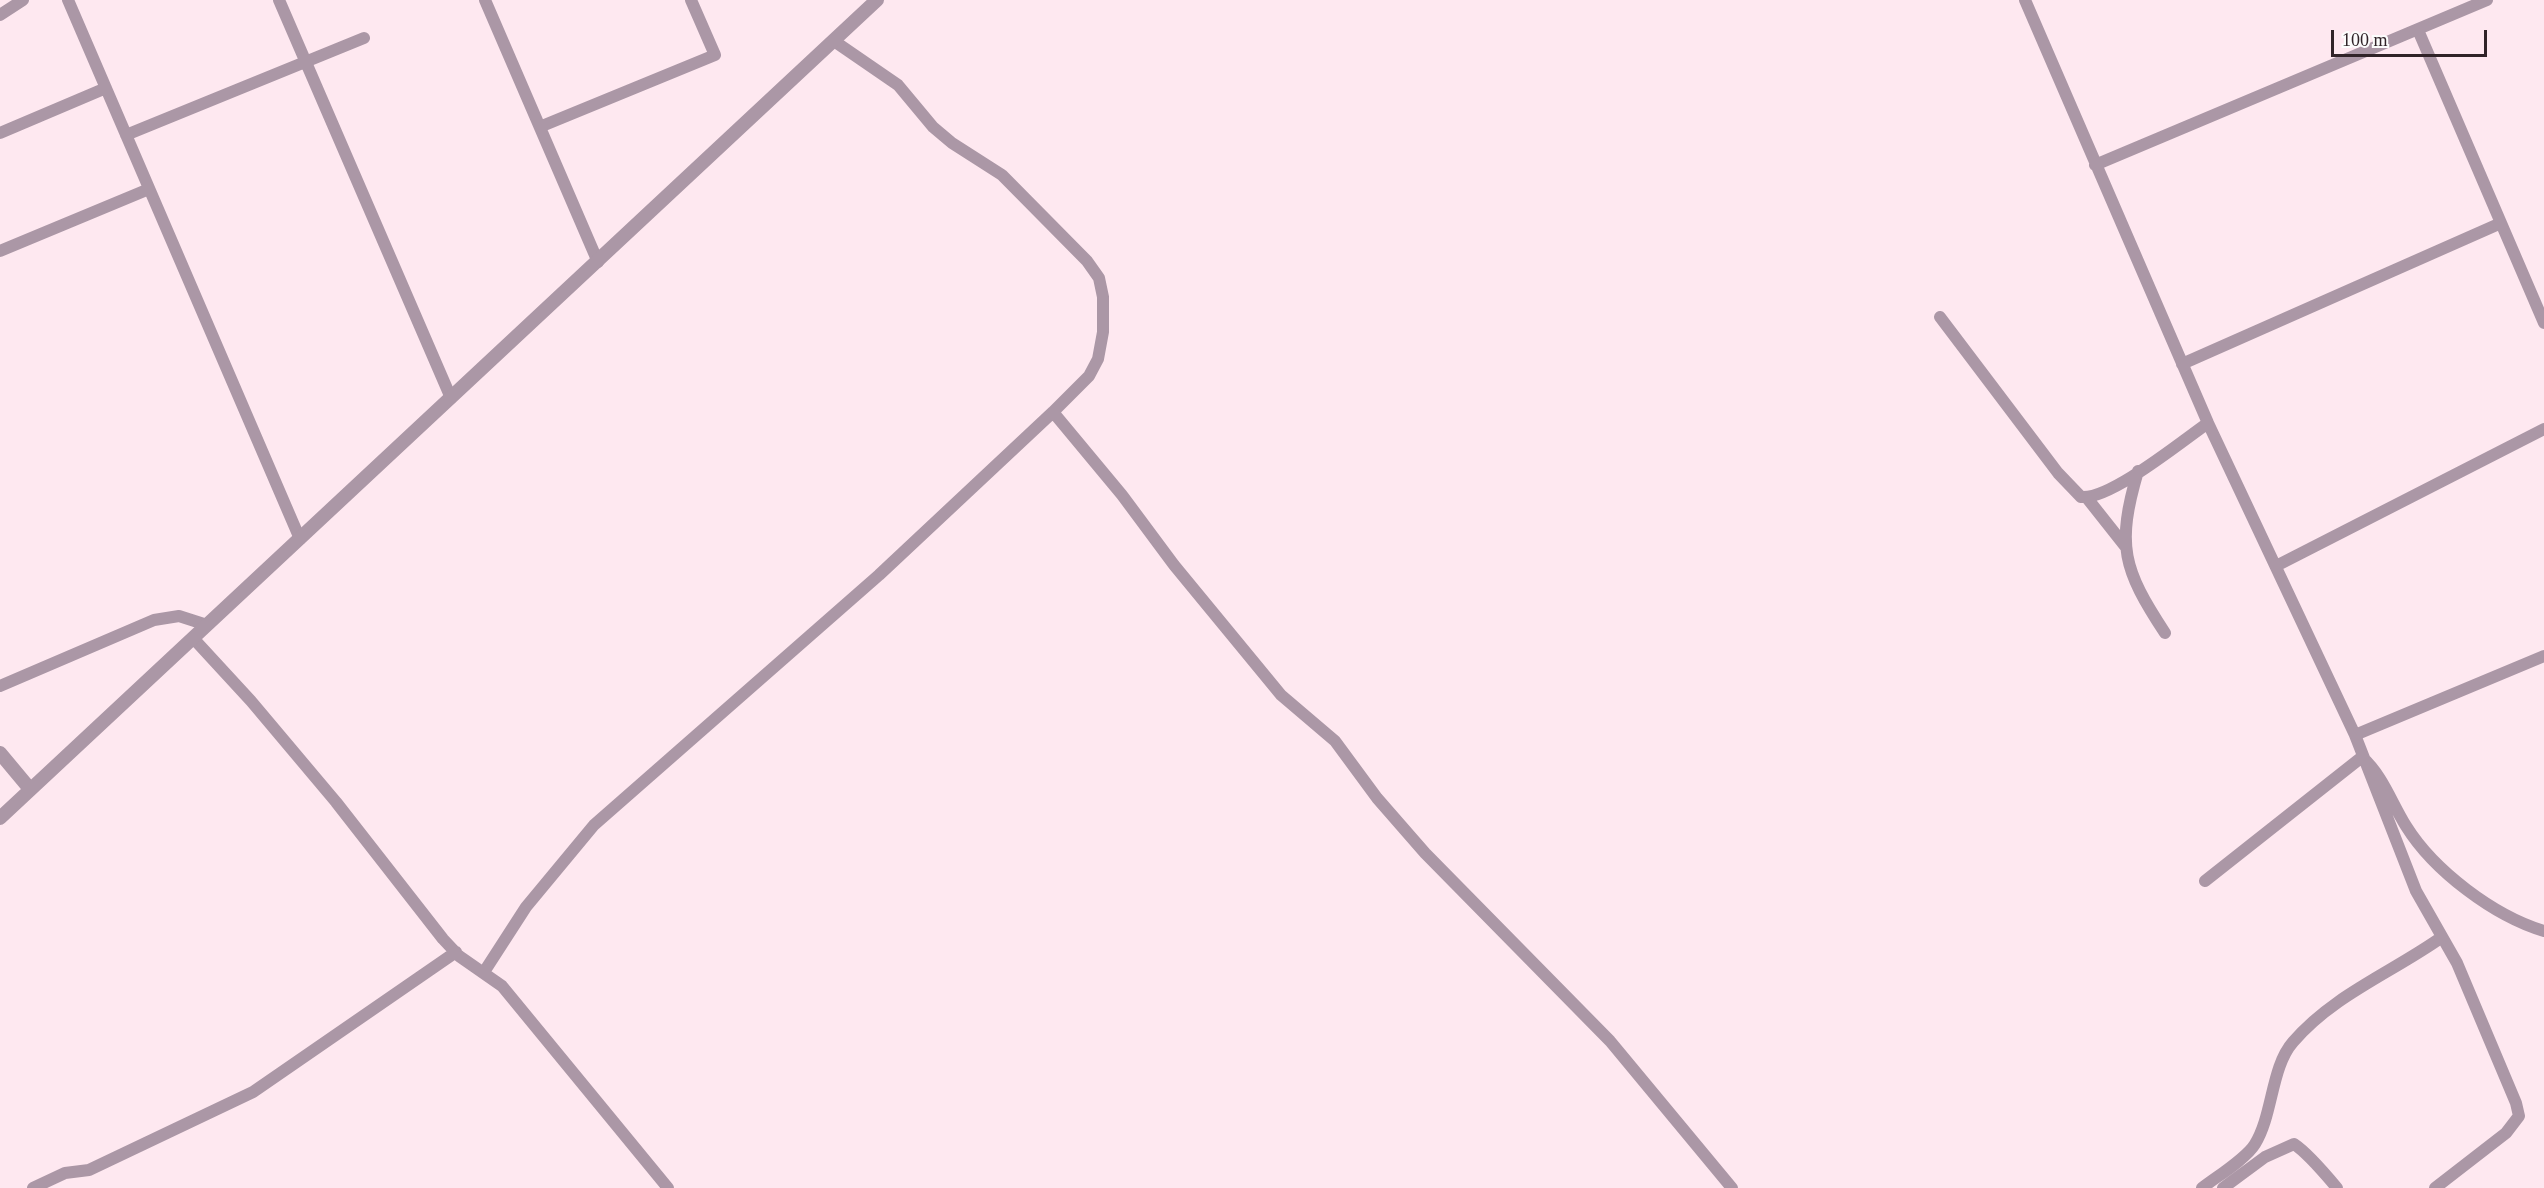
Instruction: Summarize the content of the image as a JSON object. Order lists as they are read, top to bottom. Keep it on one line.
{"scale_bar":"100 m"}
